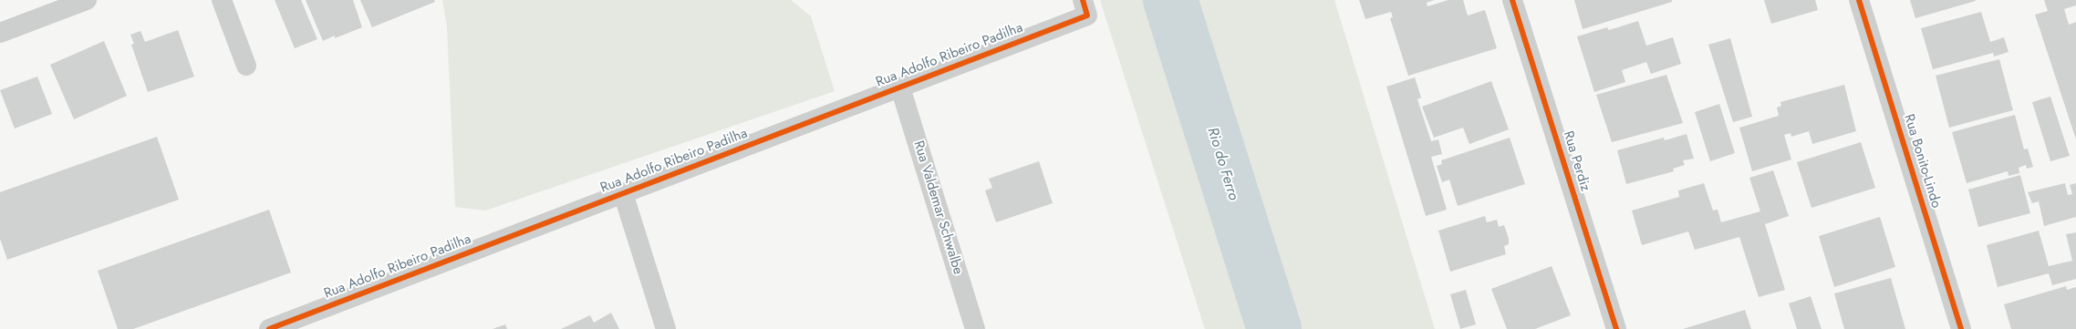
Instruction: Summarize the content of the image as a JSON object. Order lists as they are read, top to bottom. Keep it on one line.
{"streets":{"street":["Rua Adolfo Ribeiro Padilha","Rua Perdiz","Rua Bonito-Lindo","Rua Valdemar Schwalbe"]},"crossings":[["Rua Adolfo Ribeiro Padilha","Rua Valdemar Schwalbe"]],"water":["Rio do Ferro"]}
